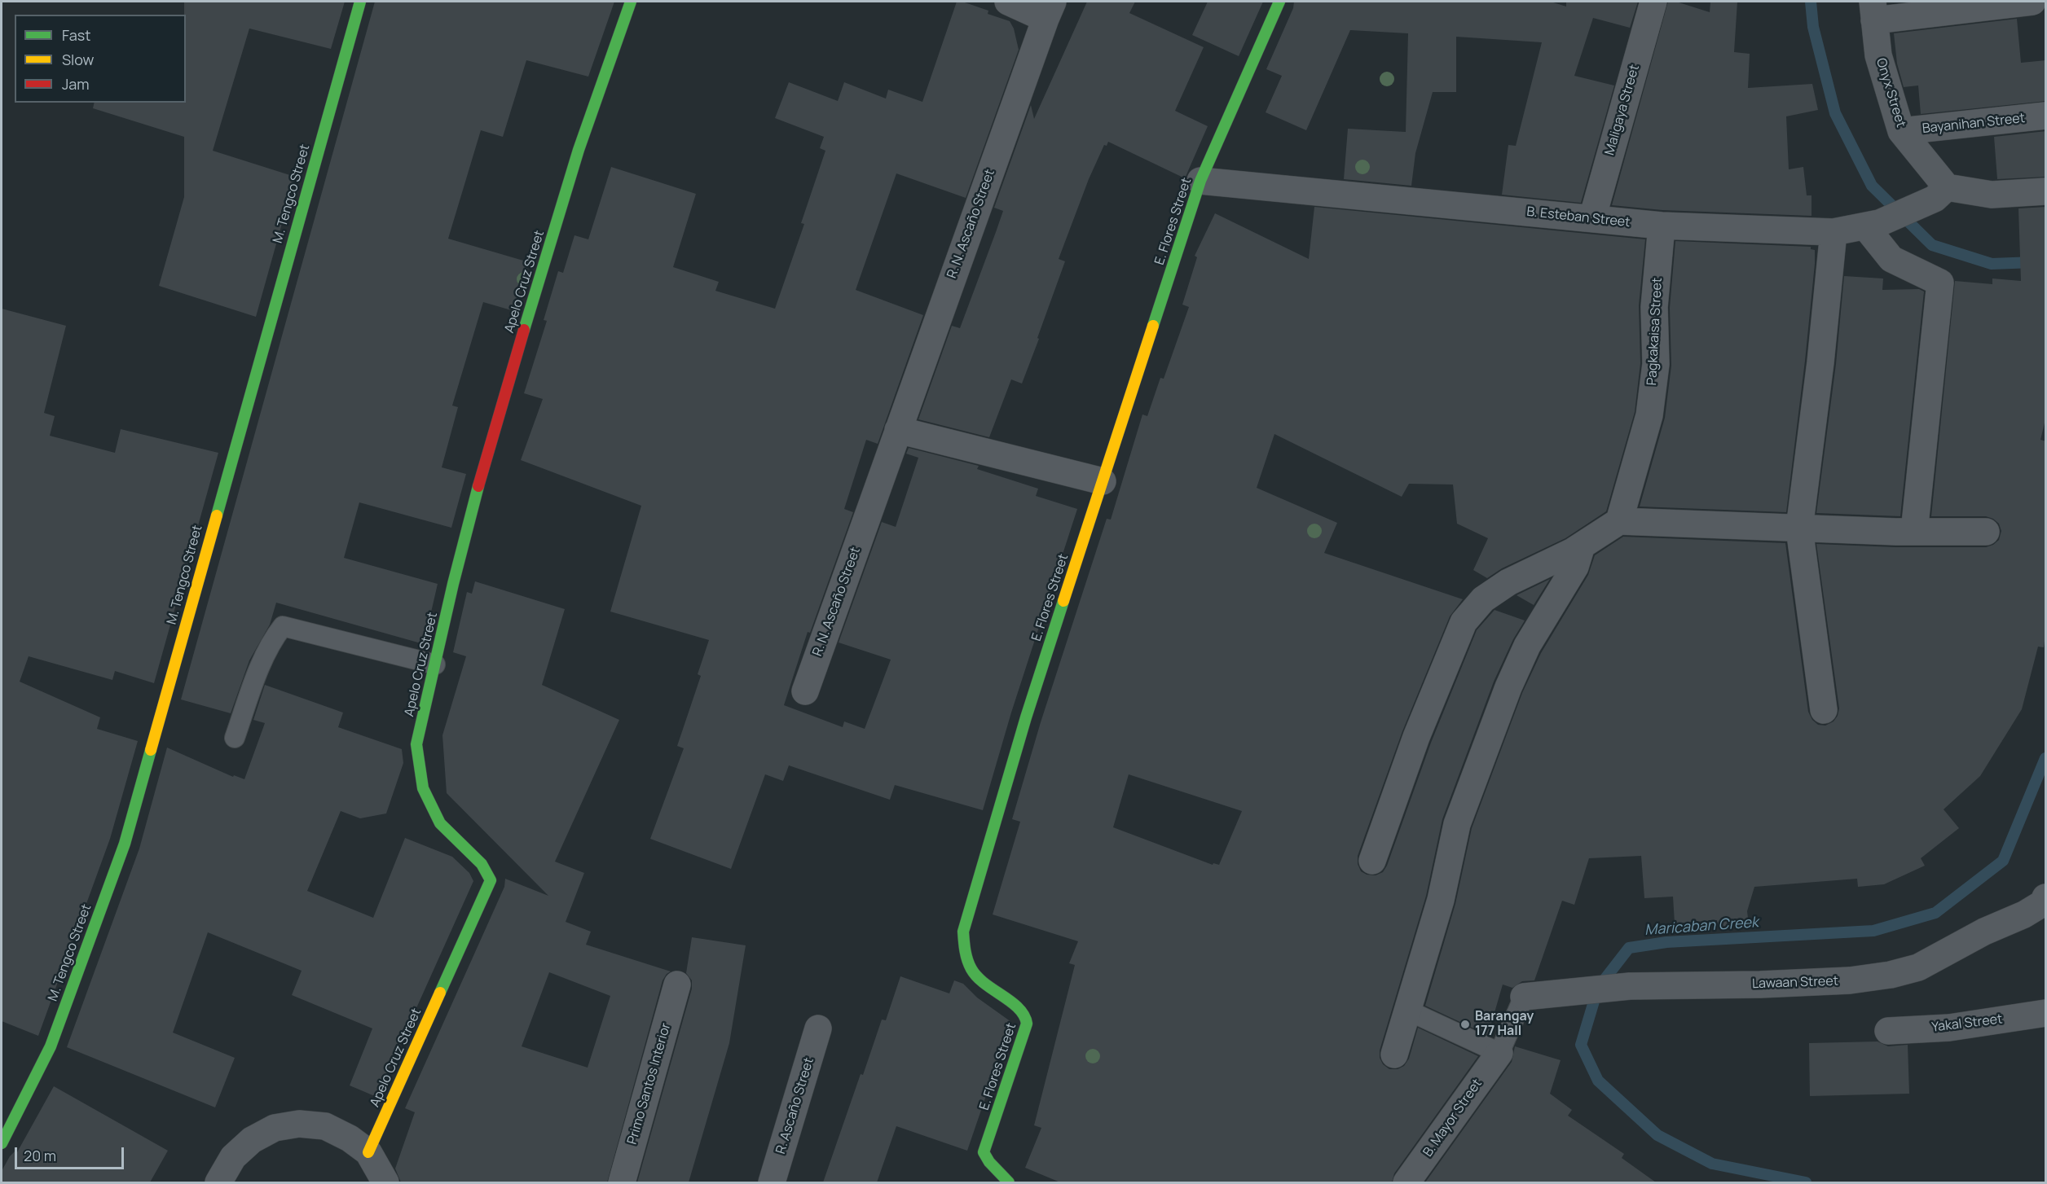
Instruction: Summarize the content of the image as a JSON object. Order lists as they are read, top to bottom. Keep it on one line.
{"streets":{"street":["Onyx Street","Maligaya Street","Bayanihan Street","M. Tengco Street","B. Esteban Street","E. Flores Street","R. N. Ascaño Street","Apelo Cruz Street","Pagkakaisa Street","Lawaan Street","Yakal Street","Primo Santos Interior","R. Ascaño Street","B. Mayor Street"]},"crossings":[["Onyx Street","Bayanihan Street"],["Onyx Street","B. Esteban Street"],["Maligaya Street","B. Esteban Street"],["B. Esteban Street","E. Flores Street"],["B. Esteban Street","Pagkakaisa Street"]],"water":["Maricaban Creek"],"places":["Barangay 177 Hall"],"legend":["Fast","Slow","Jam"],"scale_bar":"20 m"}
